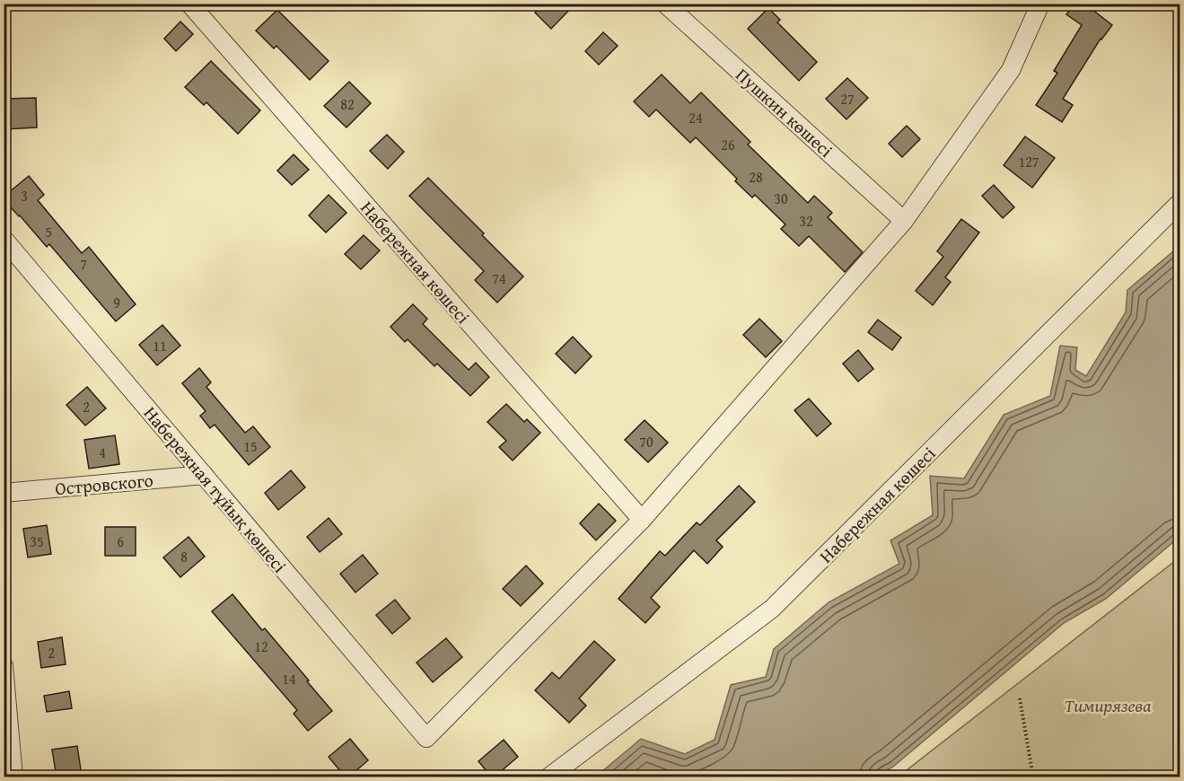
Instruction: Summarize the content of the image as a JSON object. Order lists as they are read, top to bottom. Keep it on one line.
{"streets":{"street":["Пушкин көшесі","Набережная көшесі","Островского","Набережная тұйық көшесі"]},"crossings":[["Набережная көшесі","Набережная тұйық көшесі"],["Островского","Набережная тұйық көшесі"]],"parks":["Тимирязева"],"house_numbers":["27","82","24","26","127","28","3","30","32","5","7","74","9","11","2","70","15","4","35","6","8","12","2","14"]}
